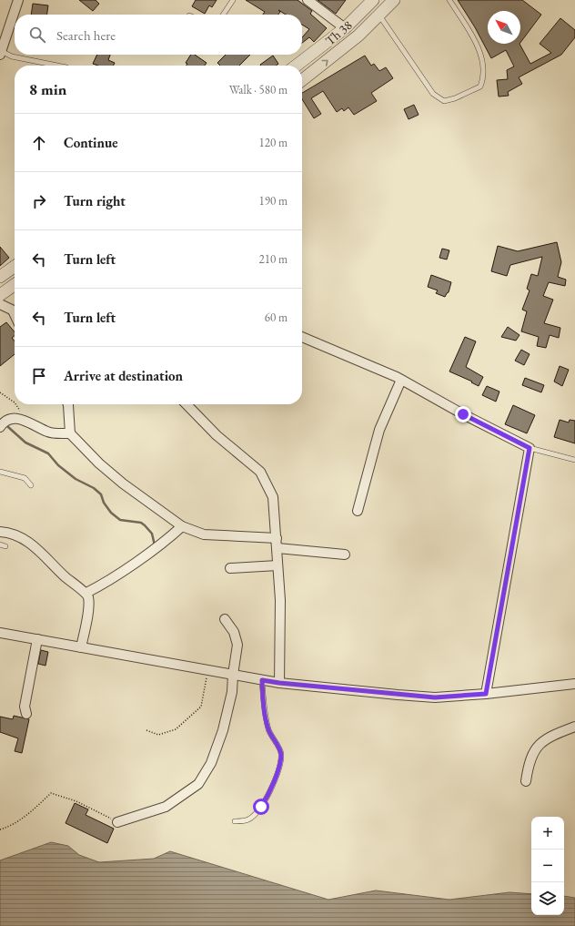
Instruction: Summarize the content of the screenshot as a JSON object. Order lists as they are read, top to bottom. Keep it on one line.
{"streets":{"street":["Th 38"]},"north":"top left","page":{"search":"Search here","heading":["8 min","Walk · 580 m"],"list":[["Continue","120 m"],["Turn right","190 m"],["Turn left","210 m"],["Turn left","60 m"],"Arrive at destination"],"map_buttons":["+","−"]}}
